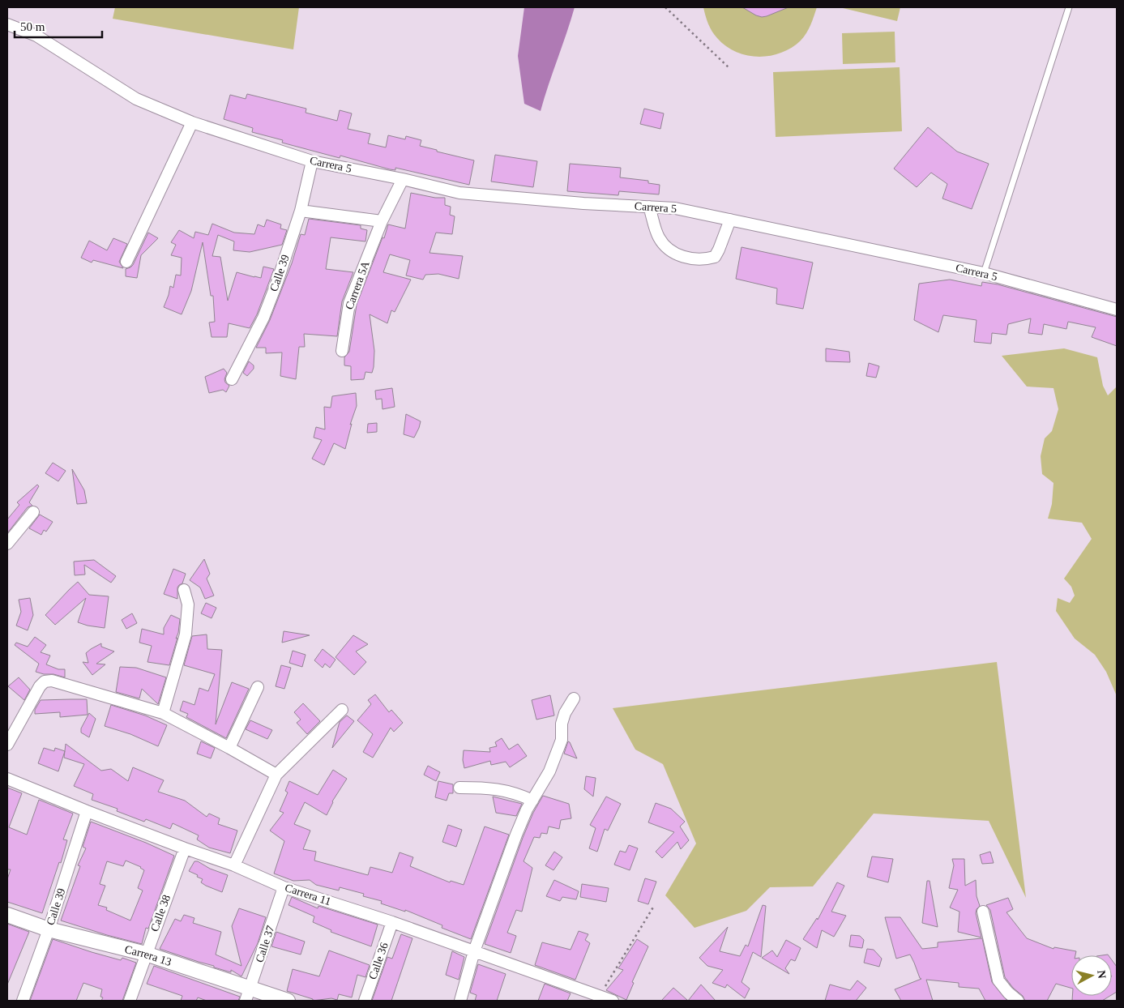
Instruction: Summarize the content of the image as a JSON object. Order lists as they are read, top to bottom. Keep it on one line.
{"streets":{"street":["Carrera 5","Calle 39","Carrera 5A","Carrera 11","Calle 38","Calle 37","Carrera 13","Calle 36"]},"crossings":[["Carrera 5","Calle 39"],["Carrera 5","Carrera 5A"],["Calle 39","Carrera 11"],["Calle 39","Carrera 13"],["Carrera 11","Calle 38"],["Carrera 11","Calle 37"],["Carrera 11","Calle 36"],["Calle 38","Carrera 13"],["Calle 37","Carrera 13"]],"scale_bar":"50 m","north":"right"}
